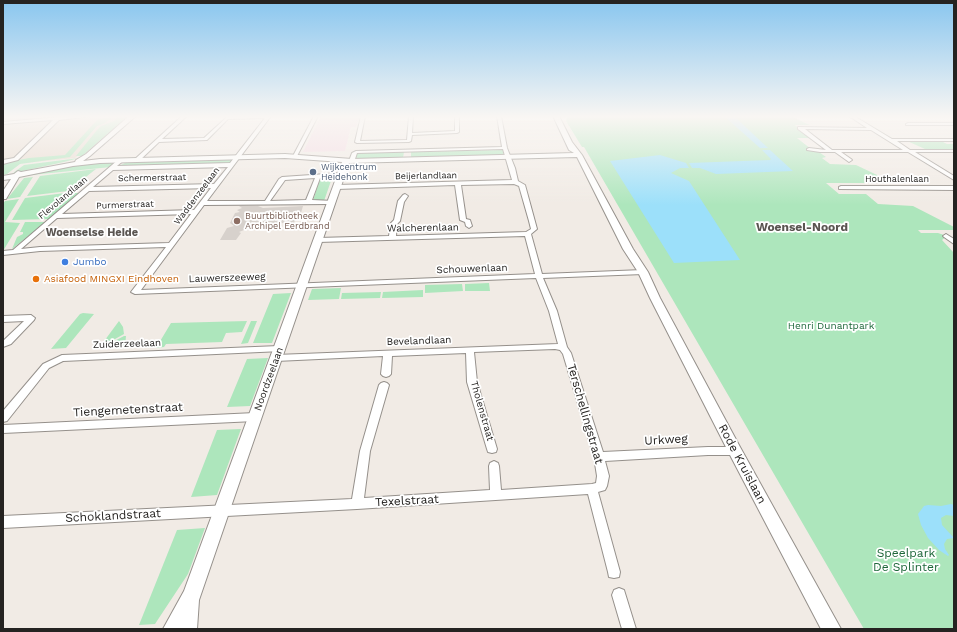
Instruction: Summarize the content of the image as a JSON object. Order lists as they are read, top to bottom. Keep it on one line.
{"streets":{"street":["Beijerlandlaan","Schermerstraat","Houthalenlaan","Waddenzeelaan","Flevolandlaan","Purmerstraat","Walcherenlaan","Schouwenlaan","Lauwerszeeweg","Bevelandlaan","Zuiderzeelaan","Noordzeelaan","Tiengemetenstraat","Tholenstraat","Terschellingstraat","Urkweg","Rode Kruislaan","Texelstraat","Schoklandstraat"]},"crossings":[["Beijerlandlaan","Noordzeelaan"],["Schermerstraat","Waddenzeelaan"],["Schermerstraat","Flevolandlaan"],["Waddenzeelaan","Purmerstraat"],["Waddenzeelaan","Lauwerszeeweg"],["Flevolandlaan","Purmerstraat"],["Walcherenlaan","Noordzeelaan"],["Walcherenlaan","Terschellingstraat"],["Schouwenlaan","Lauwerszeeweg"],["Schouwenlaan","Noordzeelaan"],["Schouwenlaan","Terschellingstraat"],["Schouwenlaan","Rode Kruislaan"],["Lauwerszeeweg","Noordzeelaan"],["Bevelandlaan","Zuiderzeelaan"],["Bevelandlaan","Noordzeelaan"],["Bevelandlaan","Tholenstraat"],["Bevelandlaan","Terschellingstraat"],["Zuiderzeelaan","Noordzeelaan"],["Noordzeelaan","Tiengemetenstraat"],["Noordzeelaan","Texelstraat"],["Noordzeelaan","Schoklandstraat"],["Terschellingstraat","Urkweg"],["Terschellingstraat","Texelstraat"],["Urkweg","Rode Kruislaan"],["Texelstraat","Schoklandstraat"]],"districts":["Woensel-Noord","Woenselse Heide"],"parks":["Henri Dunantpark","Speelpark De Splinter"],"places":["Wijkcentrum Heidehonk","Buurtbibliotheek Archipel Eerdbrand","Jumbo","Asiafood MINGXI Eindhoven"]}
